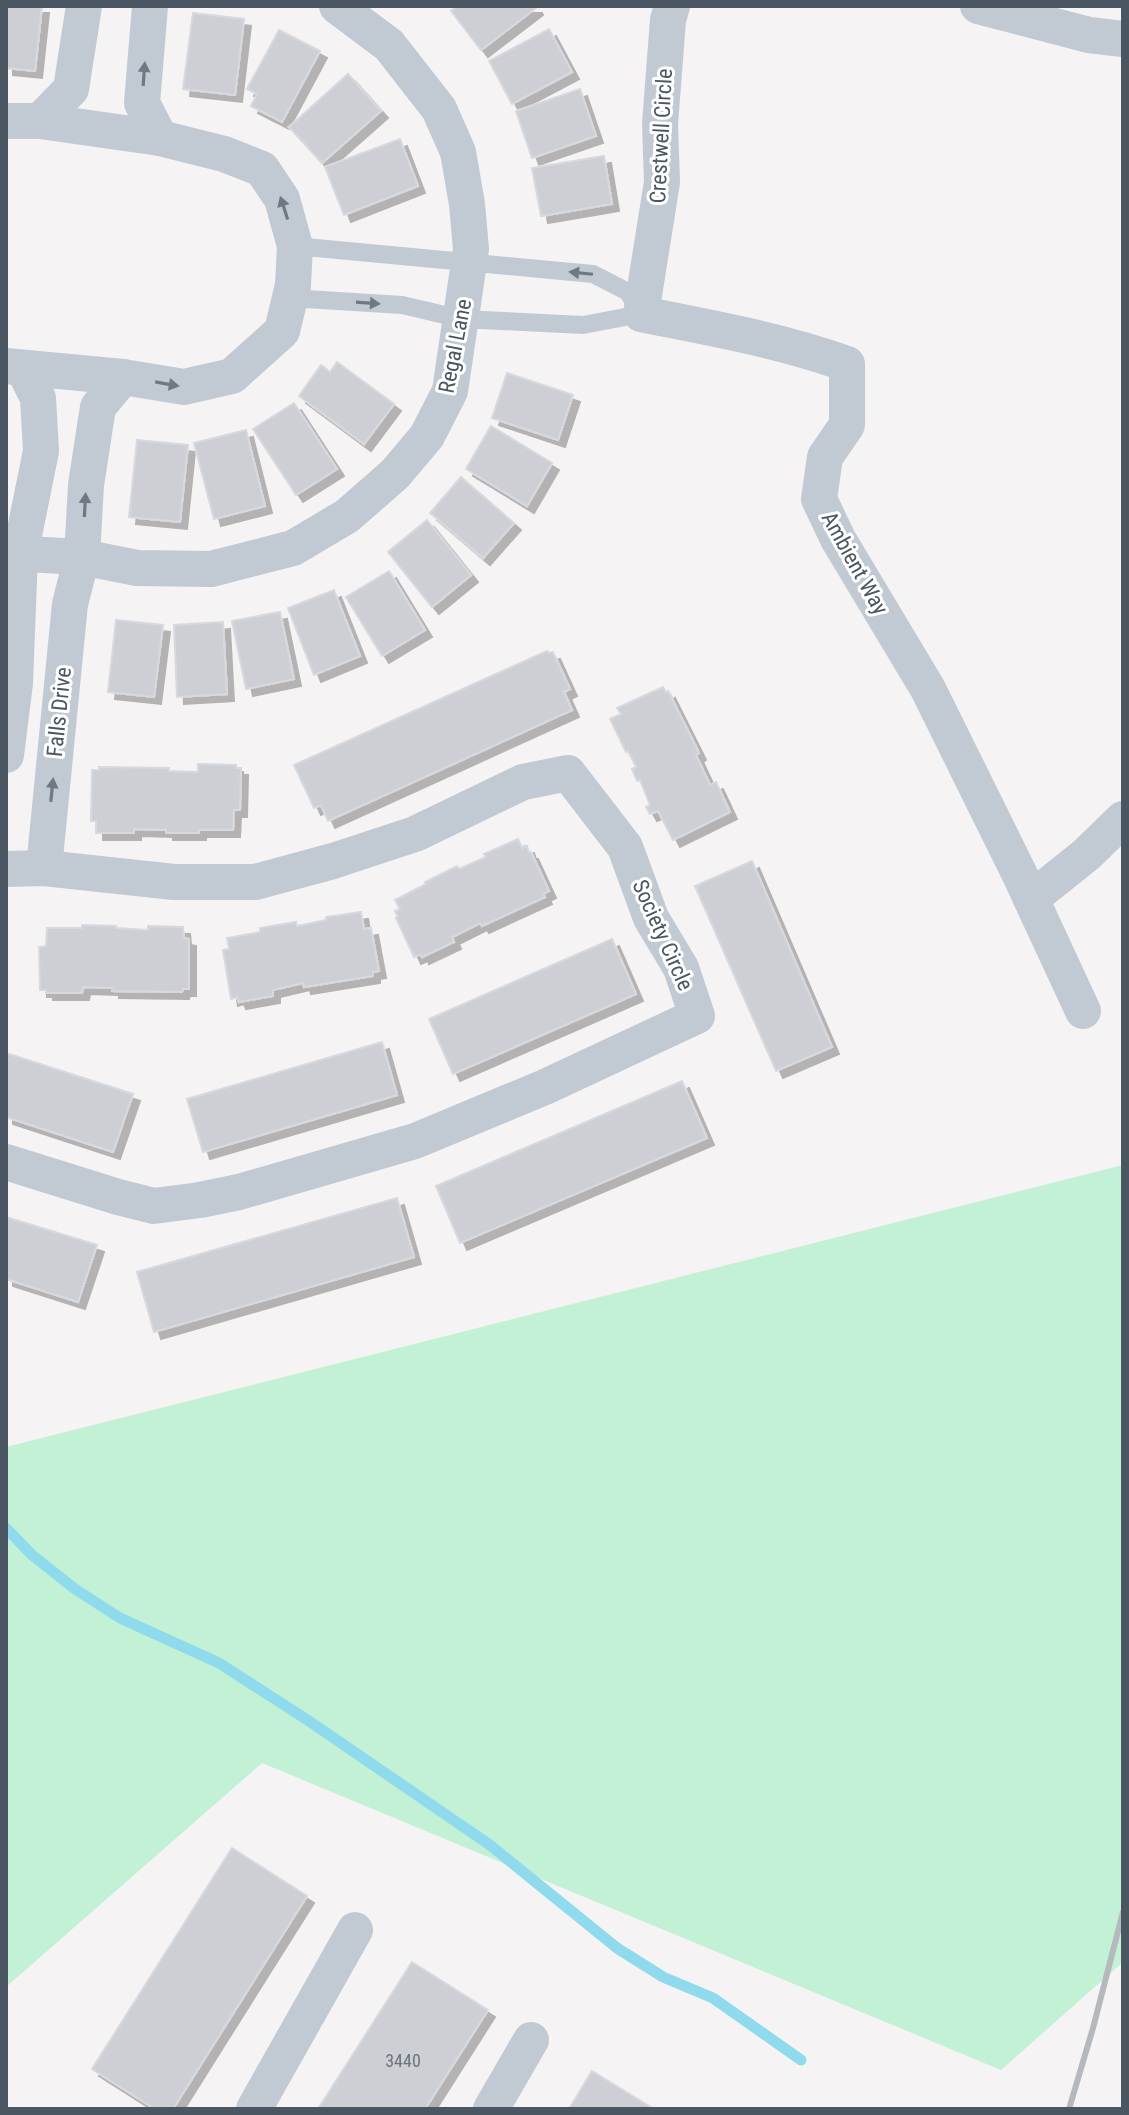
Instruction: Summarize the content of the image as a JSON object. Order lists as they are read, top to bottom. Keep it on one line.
{"streets":{"street":["Crestwell Circle","Regal Lane","Ambient Way","Falls Drive","Society Circle"]},"crossings":[["Crestwell Circle","Ambient Way"],["Regal Lane","Ambient Way"],["Regal Lane","Falls Drive"],["Falls Drive","Society Circle"]],"house_numbers":["3440"]}
